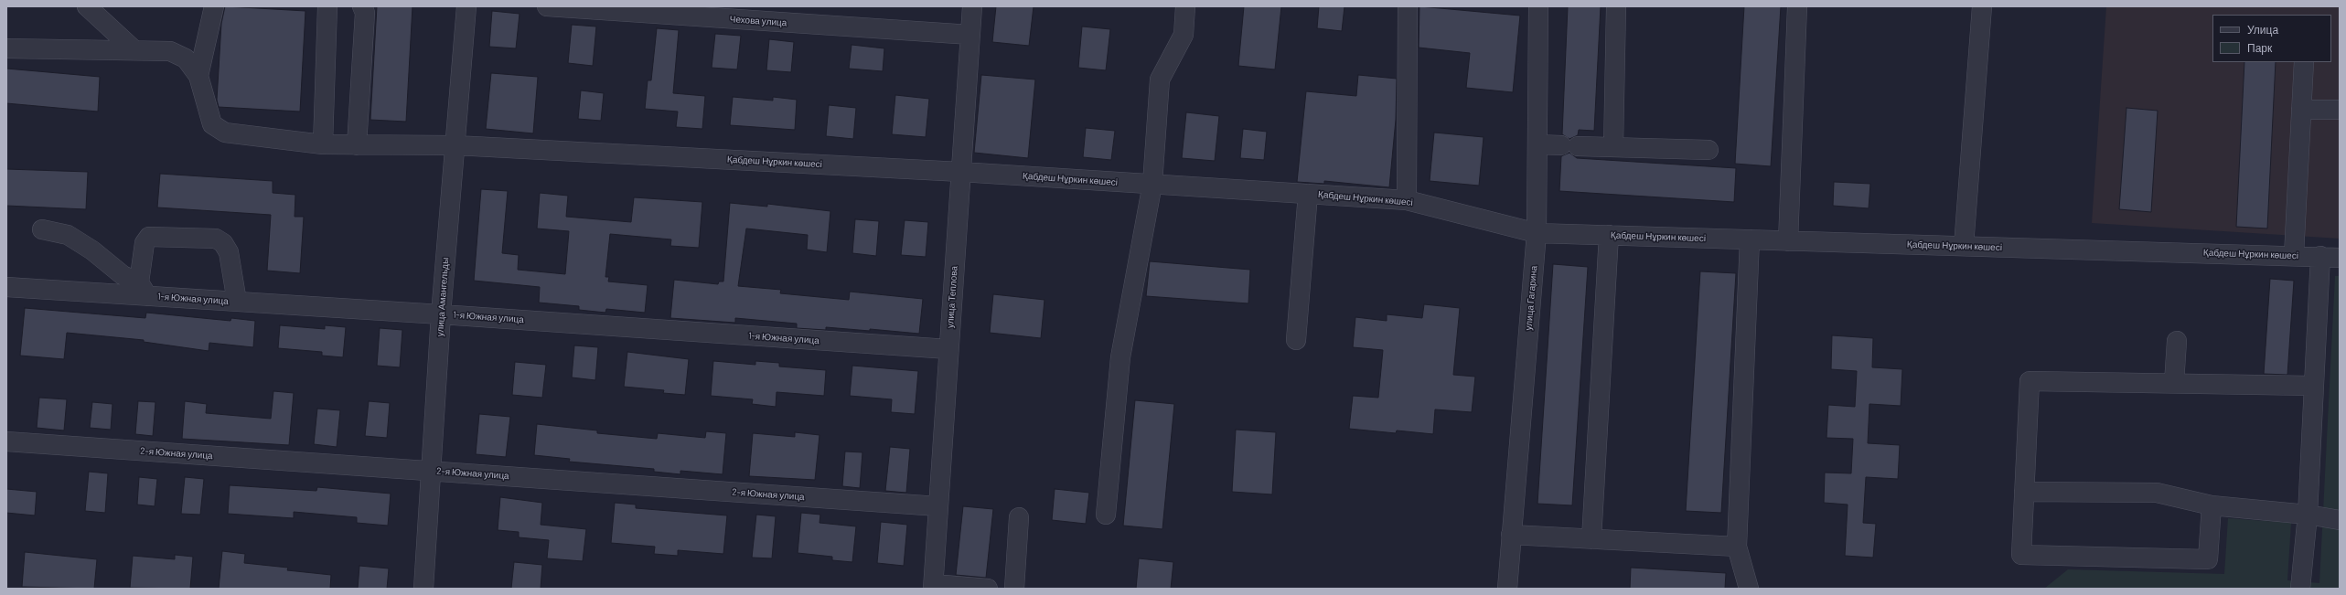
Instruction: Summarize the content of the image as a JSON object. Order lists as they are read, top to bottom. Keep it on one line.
{"streets":{"street":["Чехова улица","Қабдеш Нұркин көшесі","улица Амангельды","улица Теплова","улица Гагарина","1-я Южная улица","2-я Южная улица"]},"crossings":[["Чехова улица","улица Теплова"],["Қабдеш Нұркин көшесі","улица Амангельды"],["Қабдеш Нұркин көшесі","улица Теплова"],["Қабдеш Нұркин көшесі","улица Гагарина"],["улица Амангельды","1-я Южная улица"],["улица Амангельды","2-я Южная улица"],["улица Теплова","1-я Южная улица"],["улица Теплова","2-я Южная улица"]],"legend":["Улица","Парк"]}
